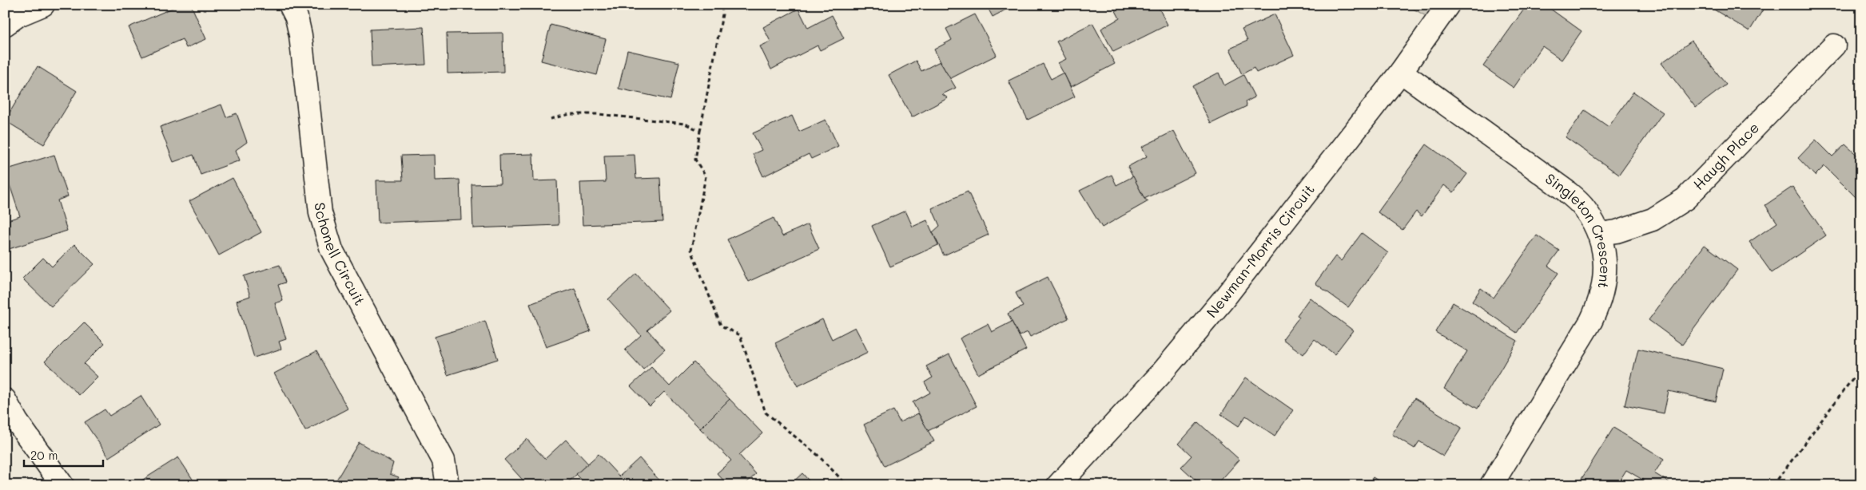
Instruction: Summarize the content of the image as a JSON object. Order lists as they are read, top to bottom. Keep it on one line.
{"streets":{"street":["Haugh Place","Singleton Crescent","Newman-Morris Circuit","Schonell Circuit"]},"crossings":[["Haugh Place","Singleton Crescent"],["Singleton Crescent","Newman-Morris Circuit"]],"scale_bar":"20 m"}
